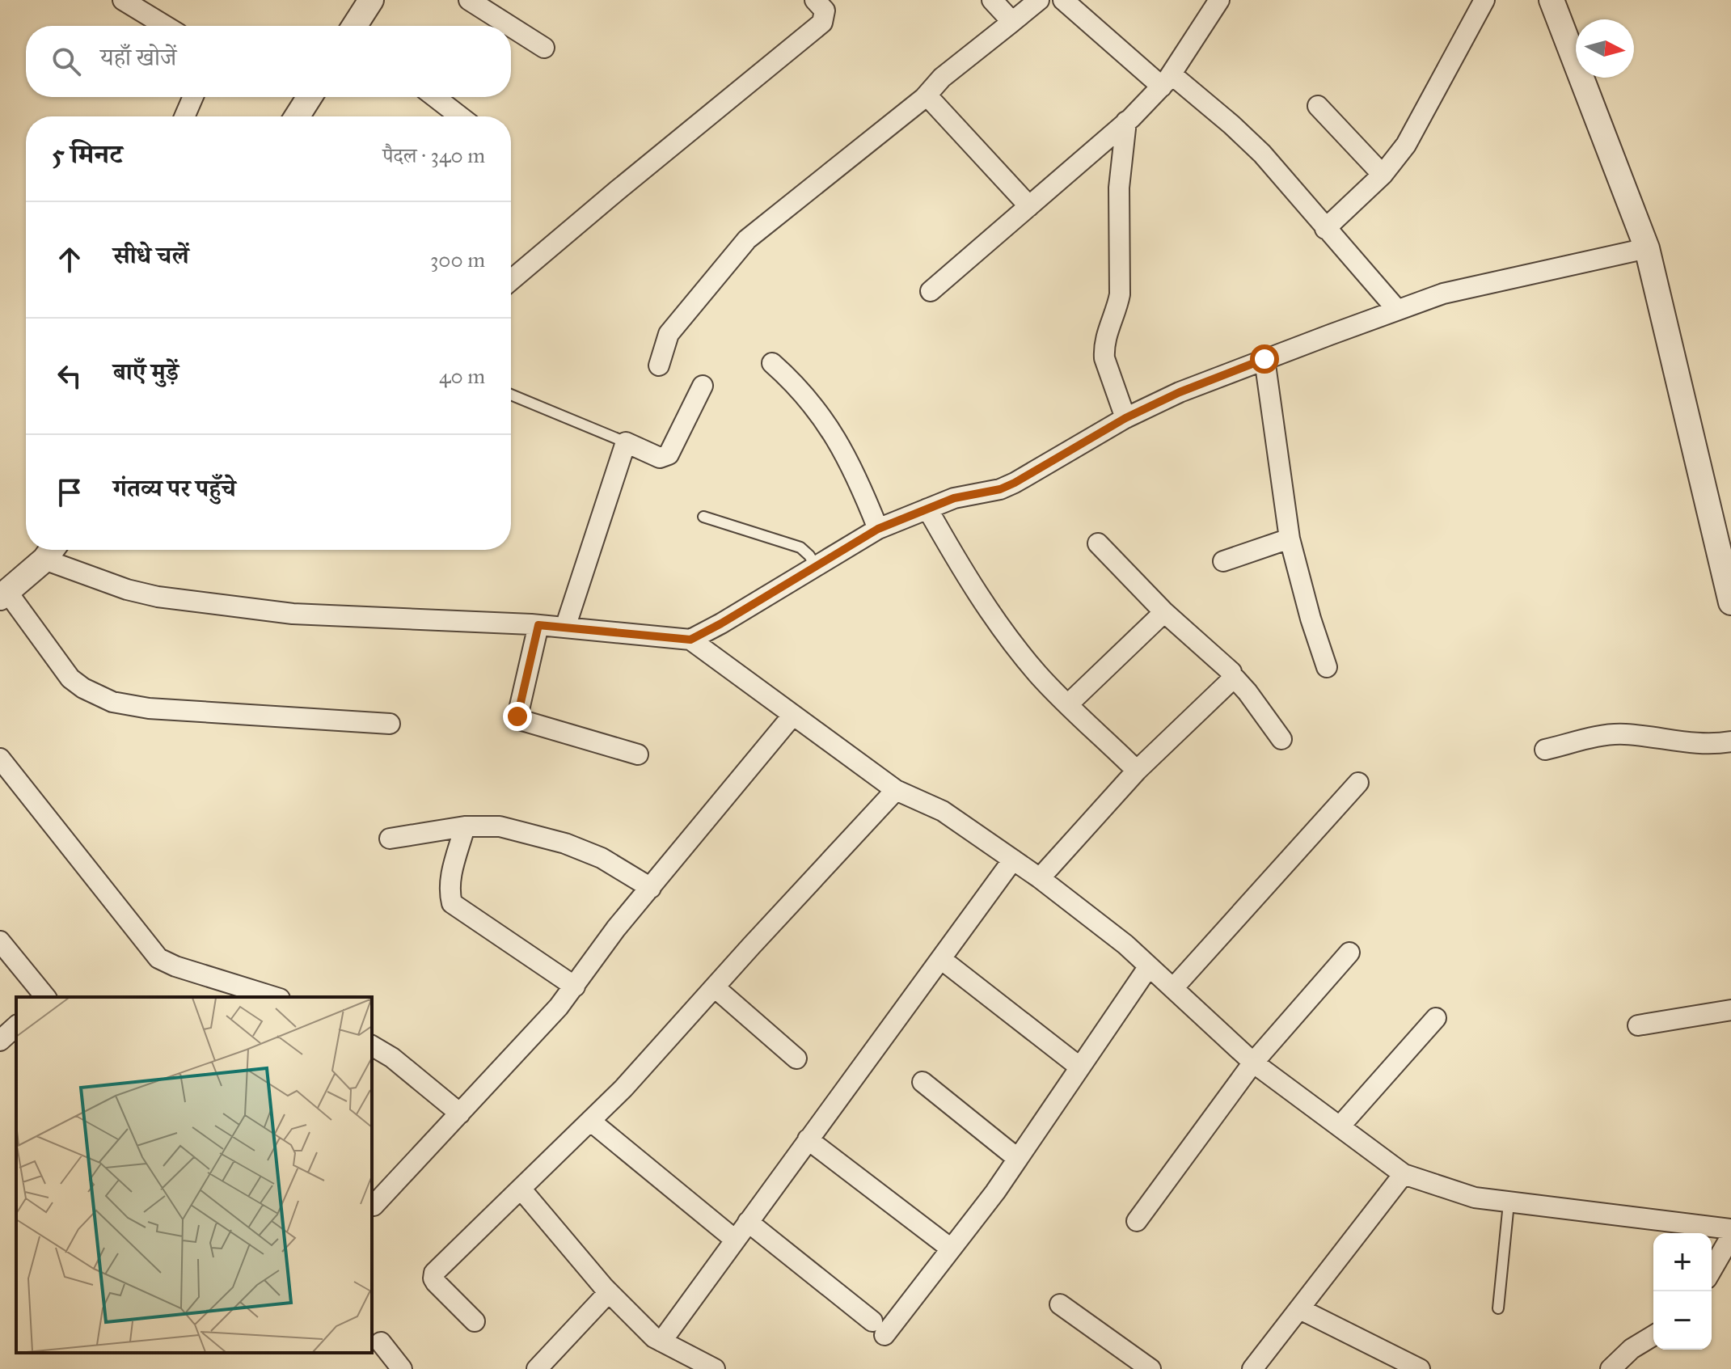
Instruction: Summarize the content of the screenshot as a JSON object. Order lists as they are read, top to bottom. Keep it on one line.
{"north":"right","page":{"search":"यहाँ खोजें","heading":["5 मिनट","पैदल · 340 m"],"list":[["सीधे चलें","300 m"],["बाएँ मुड़ें","40 m"],"गंतव्य पर पहुँचे"],"map_buttons":["+","−"]}}
